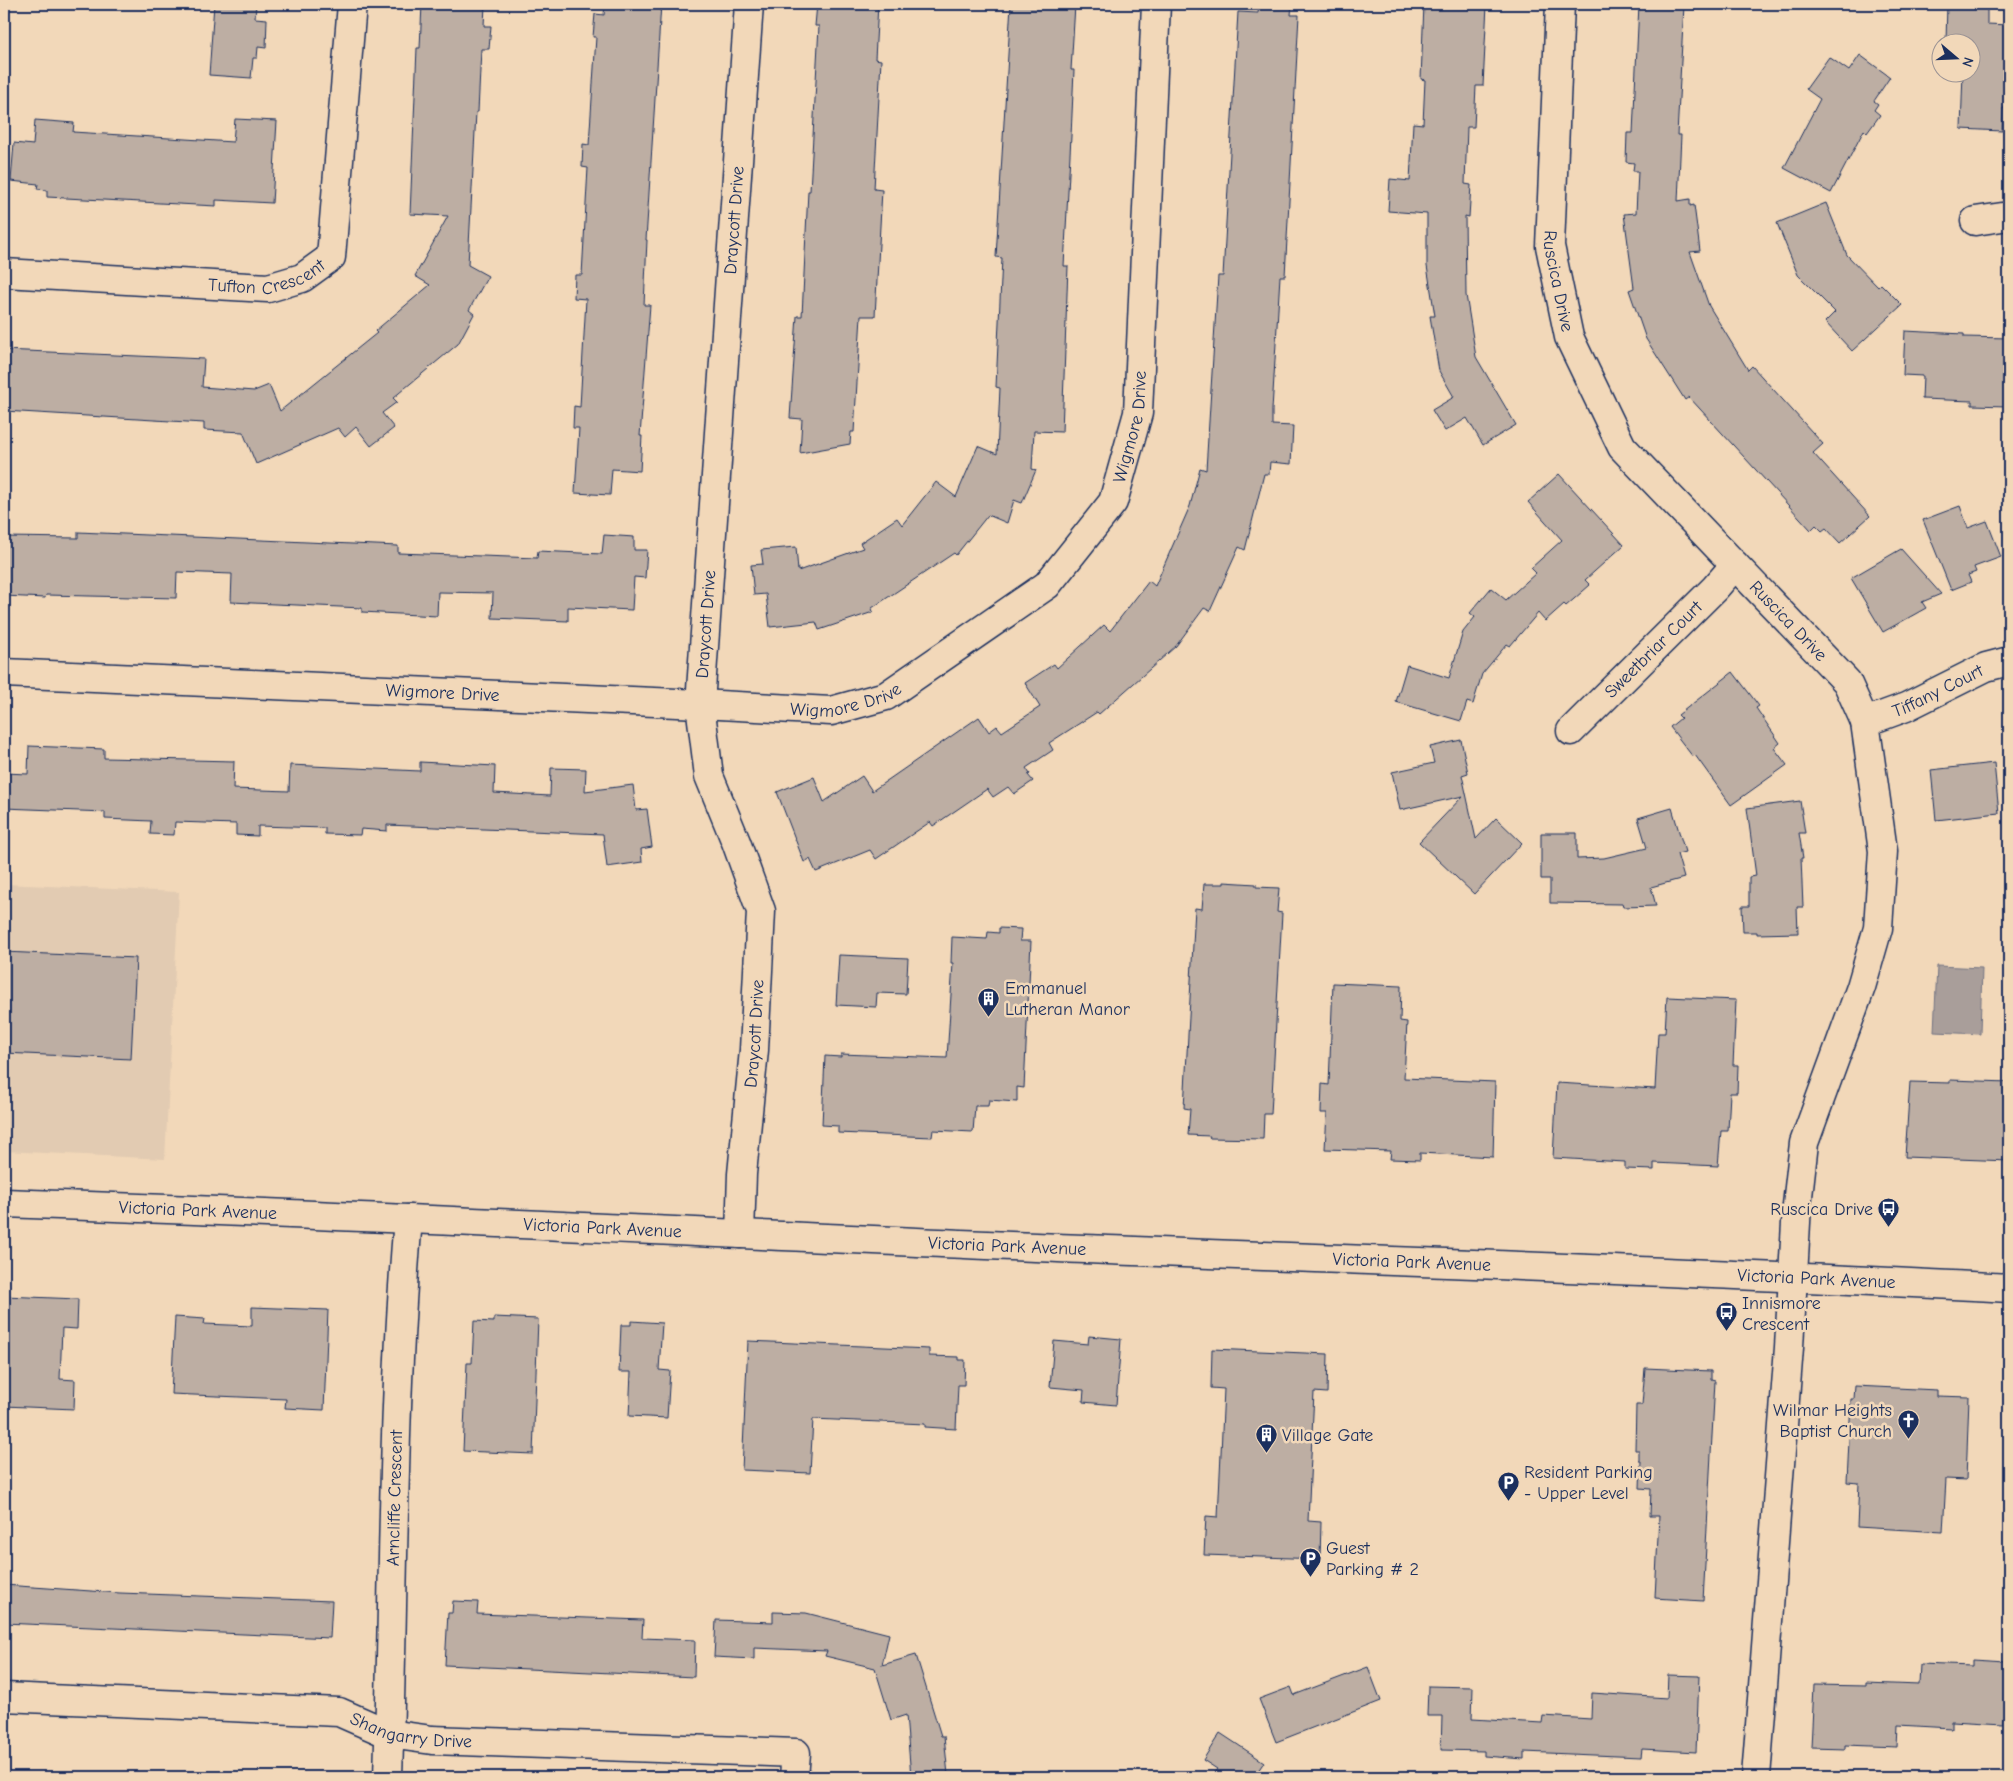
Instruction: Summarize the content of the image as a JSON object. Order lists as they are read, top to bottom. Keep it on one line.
{"streets":{"street":["Draycott Drive","Tufton Crescent","Ruscica Drive","Wigmore Drive","Sweetbriar Court","Tiffany Court","Victoria Park Avenue","Arncliffe Crescent","Shangarry Drive"]},"crossings":[["Draycott Drive","Wigmore Drive"],["Draycott Drive","Victoria Park Avenue"],["Ruscica Drive","Sweetbriar Court"],["Ruscica Drive","Tiffany Court"],["Ruscica Drive","Victoria Park Avenue"],["Victoria Park Avenue","Arncliffe Crescent"],["Arncliffe Crescent","Shangarry Drive"]],"places":{"building":["Emmanuel Lutheran Manor","Village Gate"],"bus stop":["Ruscica Drive","Innismore Crescent"],"church":["Wilmar Heights Baptist Church"],"parking":["Resident Parking - Upper Level","Guest Parking # 2"]},"north":"right"}
